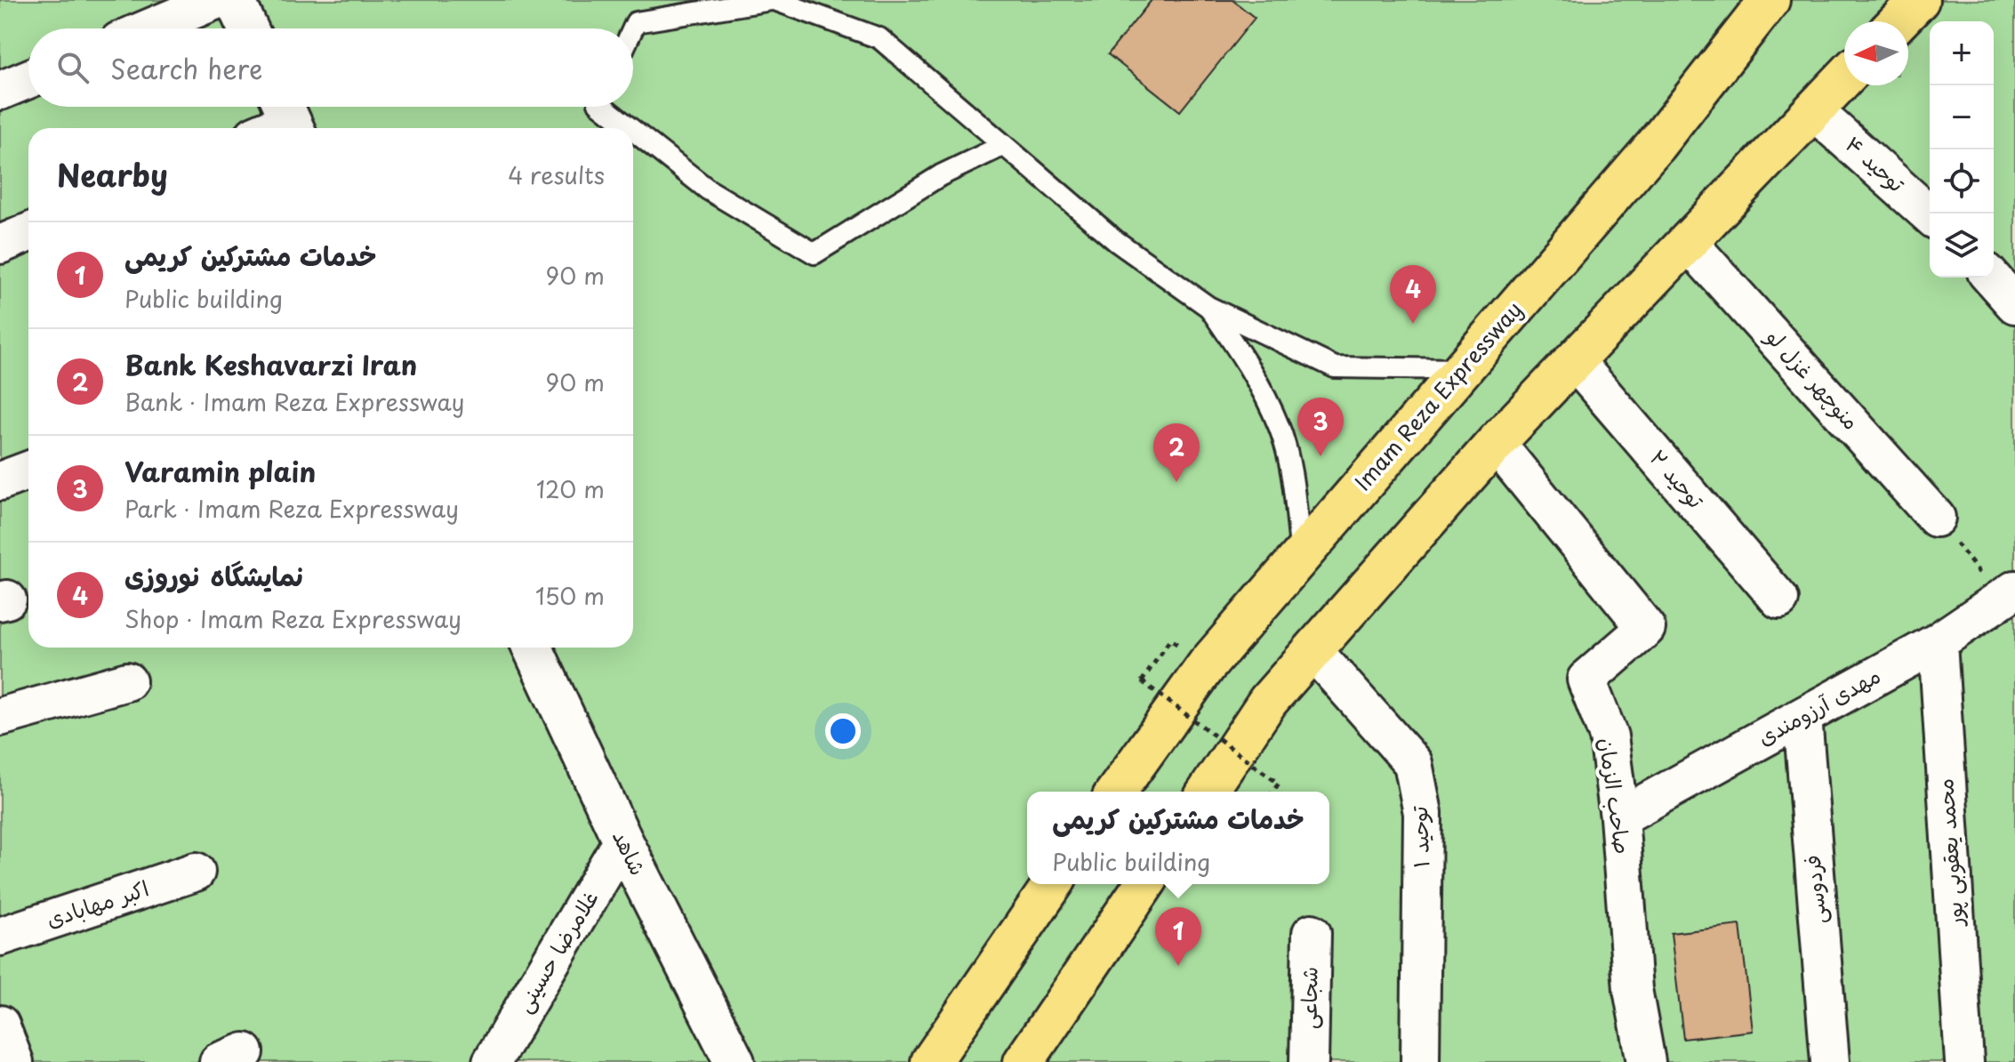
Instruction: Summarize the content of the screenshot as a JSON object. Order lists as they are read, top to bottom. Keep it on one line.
{"streets":{"highway":["Imam Reza Expressway"],"main road":["شاهد"],"street":["توحید ۴","منوچهر غزل لو","توحید ۲","مهدی آرزومندی","صاحب الزمان","توحید ۱","محمد یعقوبی پور","فردوسی","اکبر مهابادی","غلامرضا حسینی","شجاعی"]},"crossings":[["مهدی آرزومندی","صاحب الزمان"],["مهدی آرزومندی","محمد یعقوبی پور"],["مهدی آرزومندی","فردوسی"],["شاهد","غلامرضا حسینی"]],"north":"left","page":{"map_buttons":["+","−"],"search":"Search here","heading":["Nearby","4 results"],"list":[{"mark":"1","name":"خدمات مشترکین کریمی","note":"Public building","value":"90 m"},{"mark":"2","name":"Bank Keshavarzi Iran","note":"Bank · Imam Reza Expressway","value":"90 m"},{"mark":"3","name":"Varamin plain","note":"Park · Imam Reza Expressway","value":"120 m"},{"mark":"4","name":"نمایشگاه نوروزی","note":"Shop · Imam Reza Expressway","value":"150 m"}],"pins":["4","3","2","1"],"popup":["خدمات مشترکین کریمی","Public building"]}}
